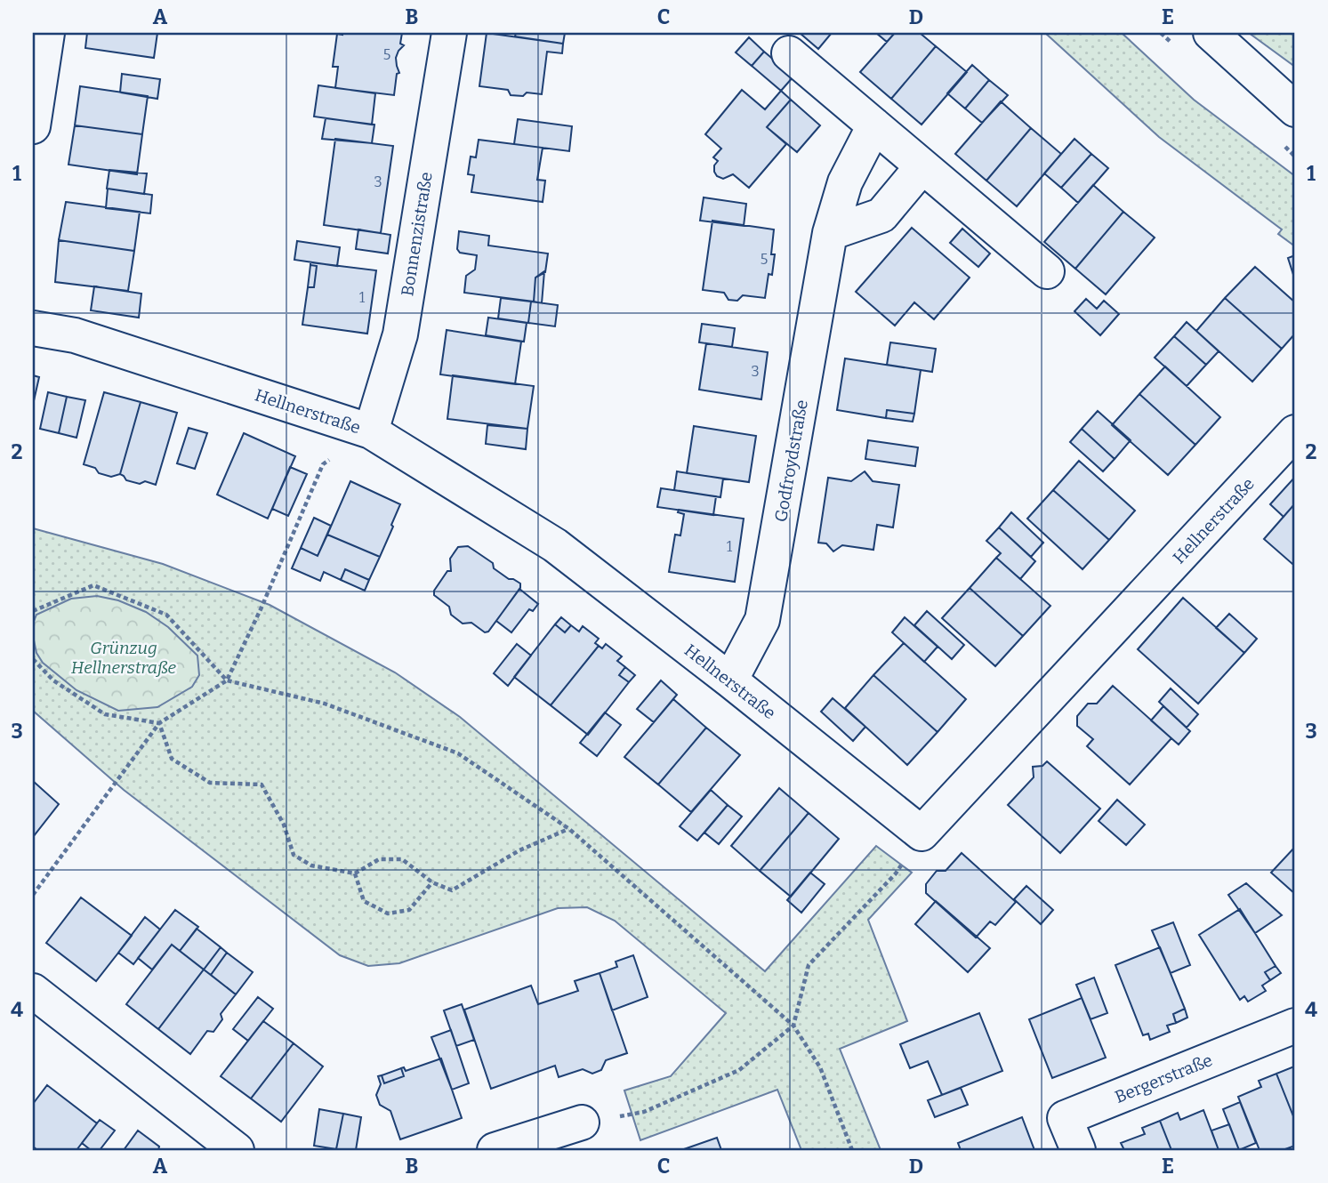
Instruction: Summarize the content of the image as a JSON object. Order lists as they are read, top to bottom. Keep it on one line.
{"streets":{"street":["Bonnenzistraße","Hellnerstraße","Godfroydstraße","Bergerstraße"]},"crossings":[["Bonnenzistraße","Hellnerstraße"],["Hellnerstraße","Godfroydstraße"]],"parks":["Grünzug Hellnerstraße"],"house_numbers":["5","3","5","1","3","1"],"grid":{"columns":["A","B","C","D","E"],"rows":["1","2","3","4"]}}
